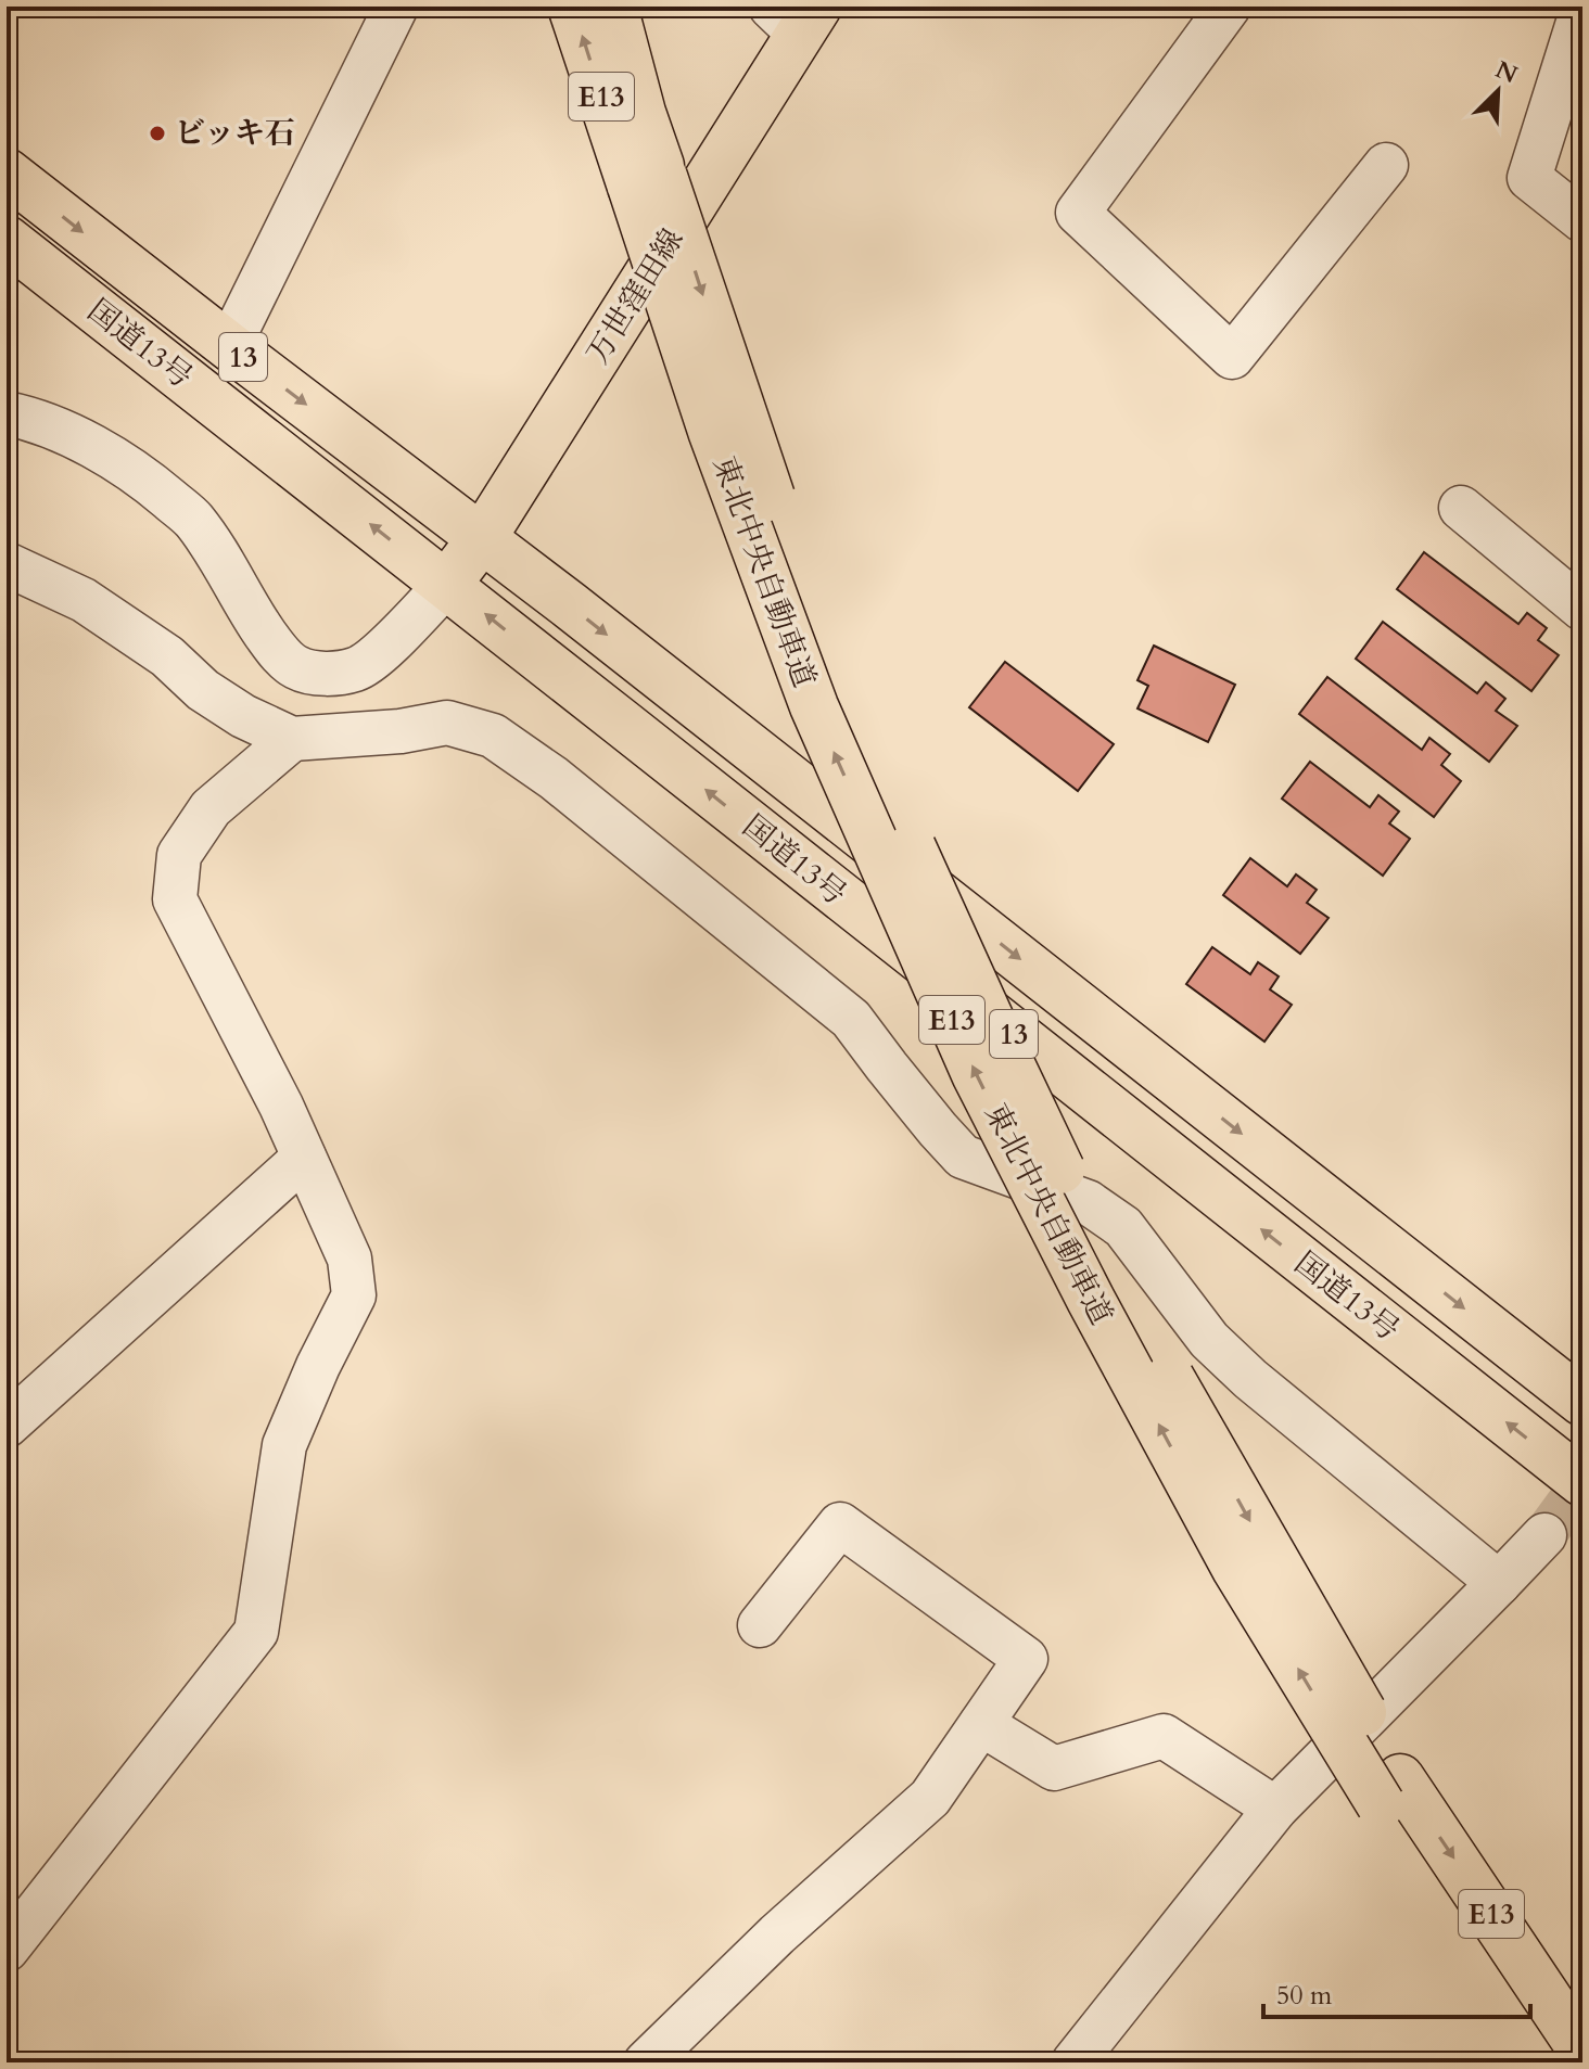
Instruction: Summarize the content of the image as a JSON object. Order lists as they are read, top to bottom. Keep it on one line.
{"streets":{"main road":["E13","万世窪田線","国道13号","13","東北中央自動車道"]},"crossings":[["万世窪田線","国道13号"],["国道13号","東北中央自動車道"]],"places":["ビッキ石"],"scale_bar":"50 m","north":"top right"}
